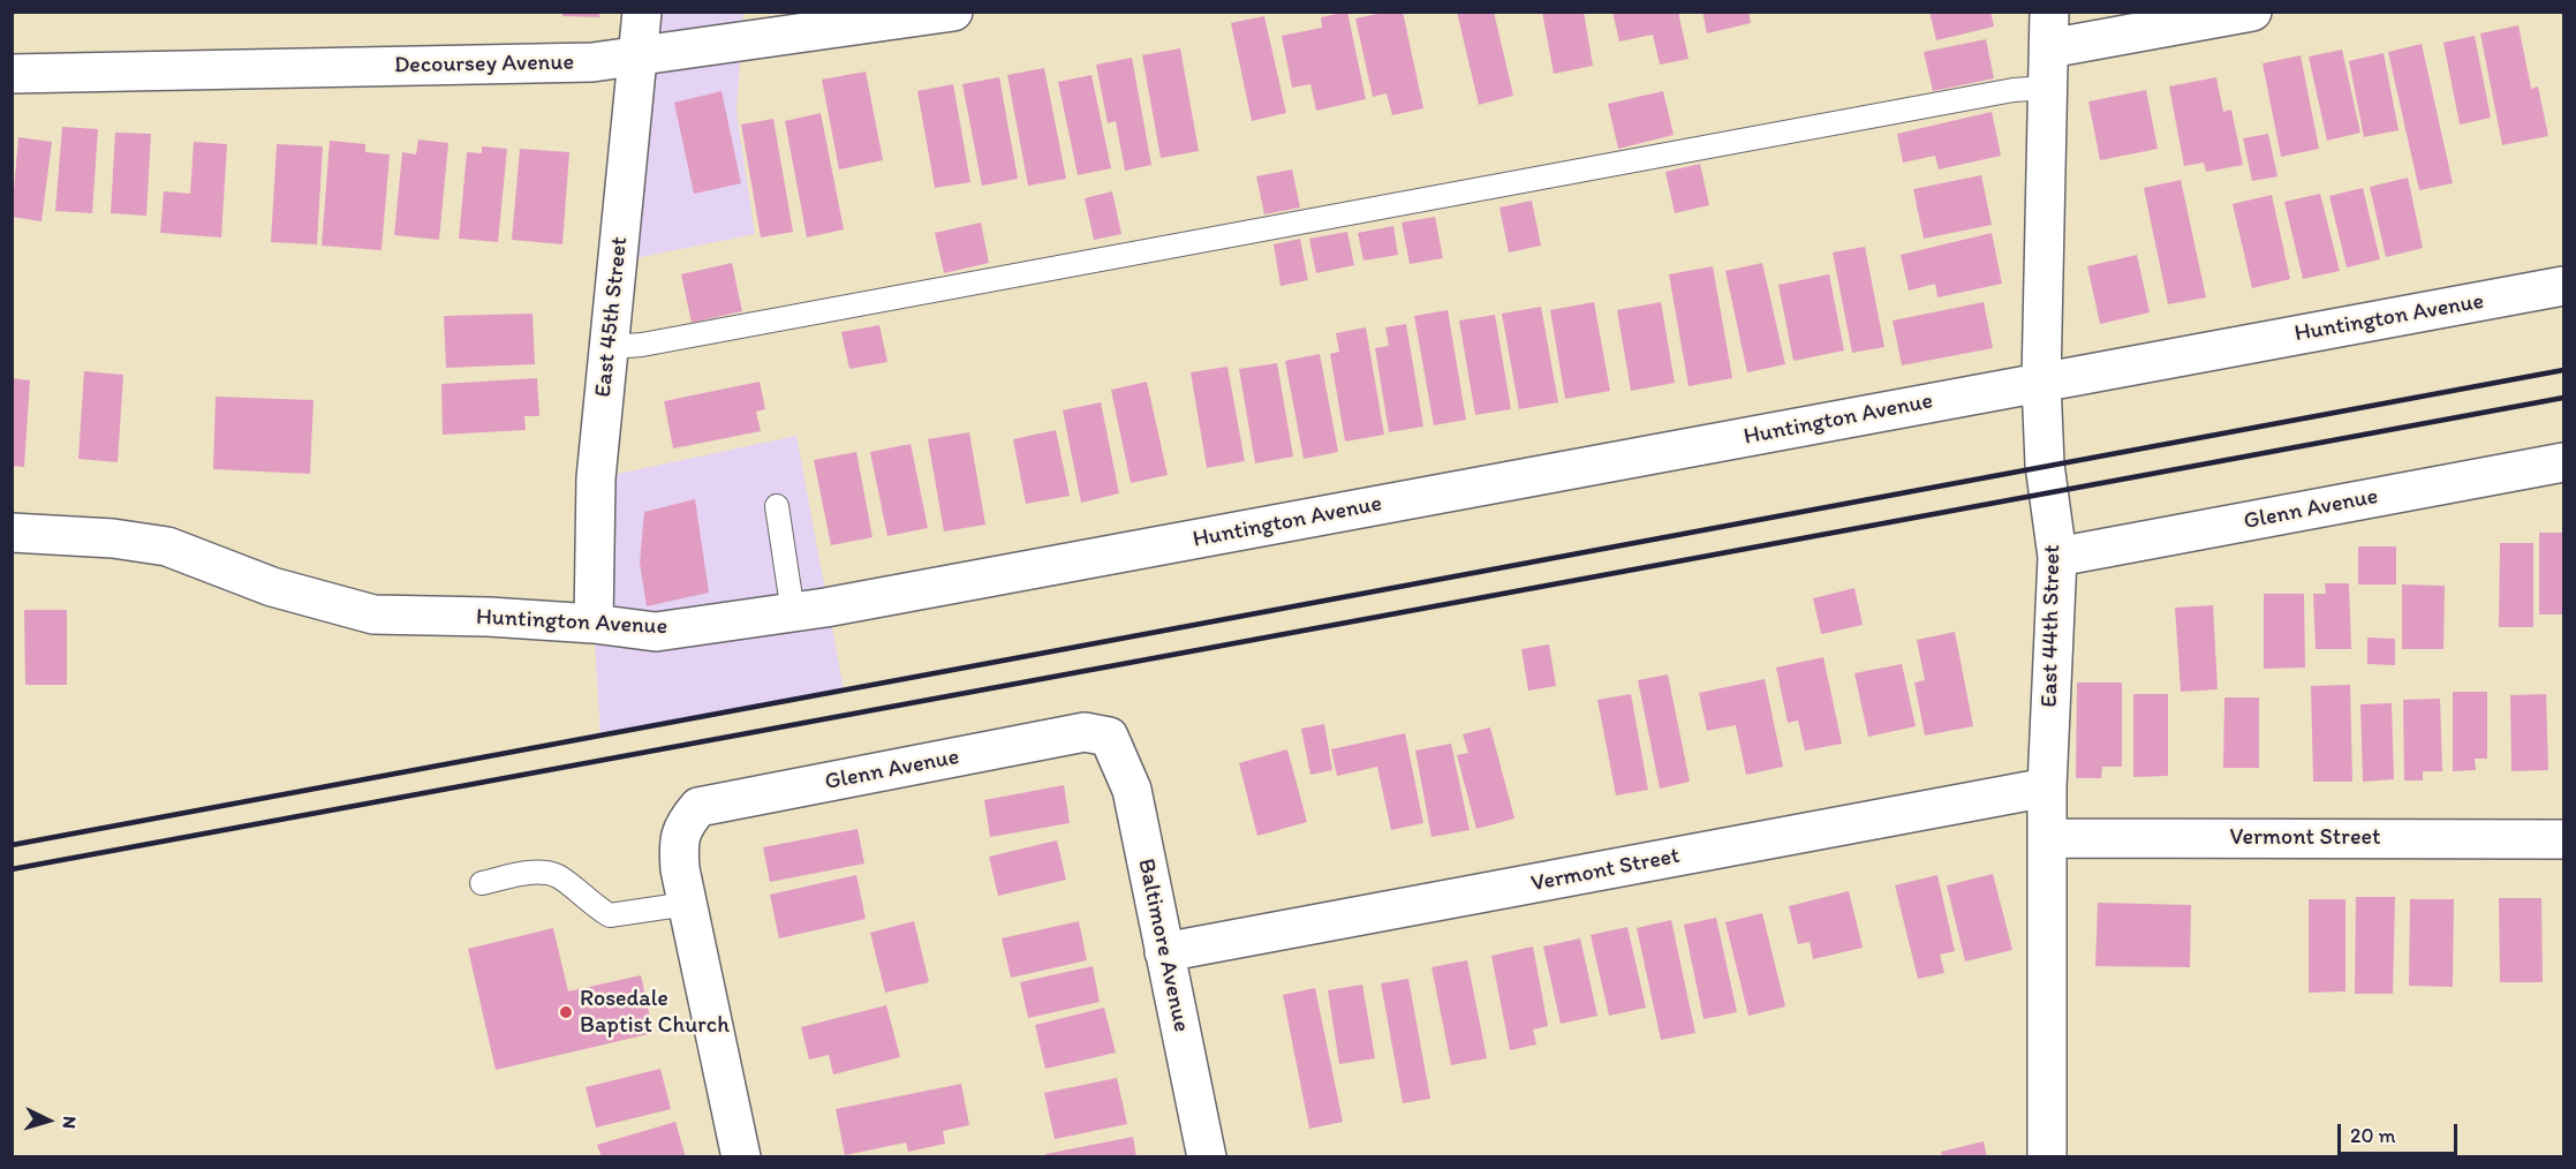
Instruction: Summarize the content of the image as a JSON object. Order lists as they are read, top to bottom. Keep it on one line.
{"streets":{"street":["Decoursey Avenue","East 45th Street","Huntington Avenue","Glenn Avenue","East 44th Street","Vermont Street","Baltimore Avenue"]},"crossings":[["Decoursey Avenue","East 45th Street"],["East 45th Street","Huntington Avenue"],["Huntington Avenue","East 44th Street"],["Glenn Avenue","East 44th Street"],["Glenn Avenue","Baltimore Avenue"],["East 44th Street","Vermont Street"],["Vermont Street","Baltimore Avenue"]],"places":["Rosedale Baptist Church"],"scale_bar":"20 m","north":"right"}
